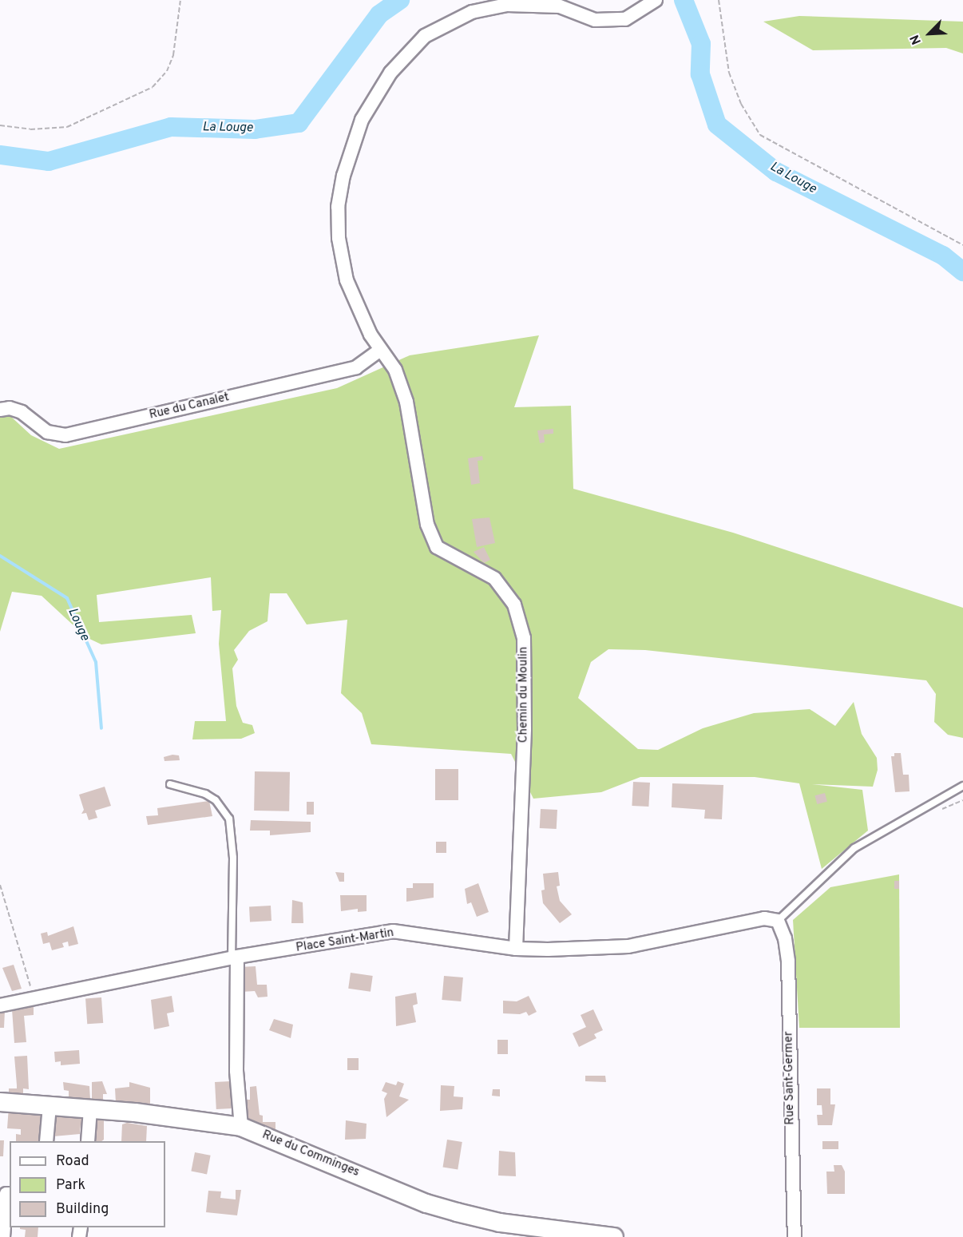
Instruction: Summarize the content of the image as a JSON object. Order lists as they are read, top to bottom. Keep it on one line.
{"streets":{"street":["Rue du Canalet","Chemin du Moulin","Place Saint-Martin","Rue Sant-Germer","Rue du Comminges"]},"crossings":[["Rue du Canalet","Chemin du Moulin"],["Chemin du Moulin","Place Saint-Martin"],["Place Saint-Martin","Rue Sant-Germer"]],"water":["La Louge","Louge"],"legend":["Road","Park","Building"],"north":"bottom left"}
